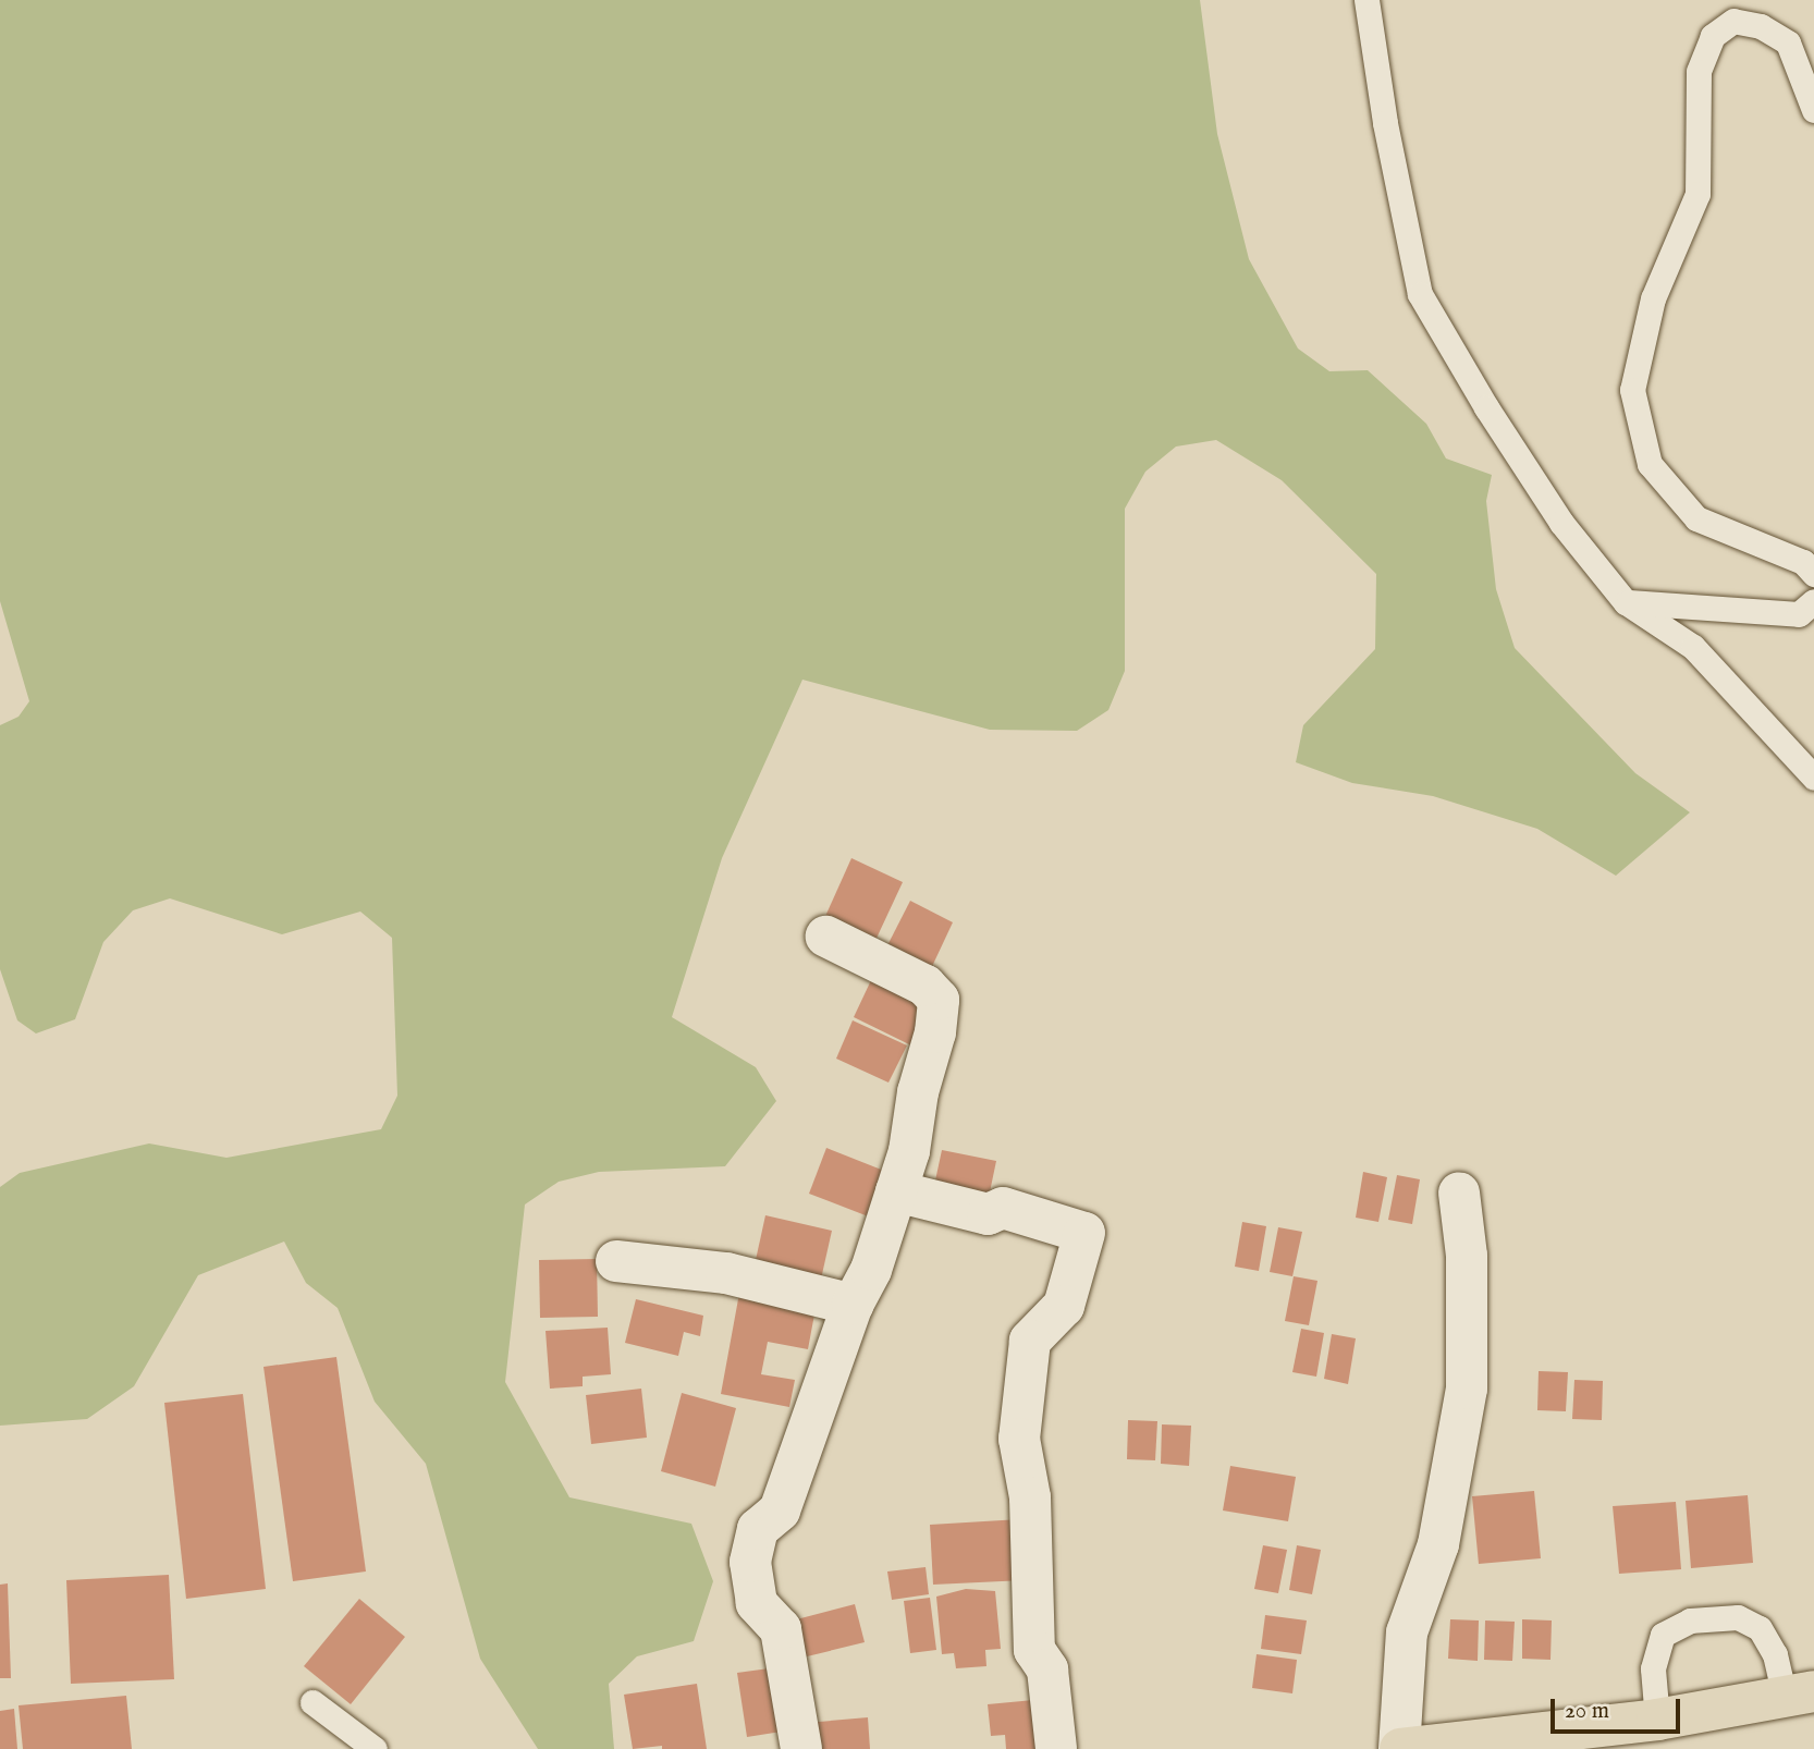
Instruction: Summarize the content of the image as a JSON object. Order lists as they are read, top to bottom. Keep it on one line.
{"scale_bar":"20 m"}
